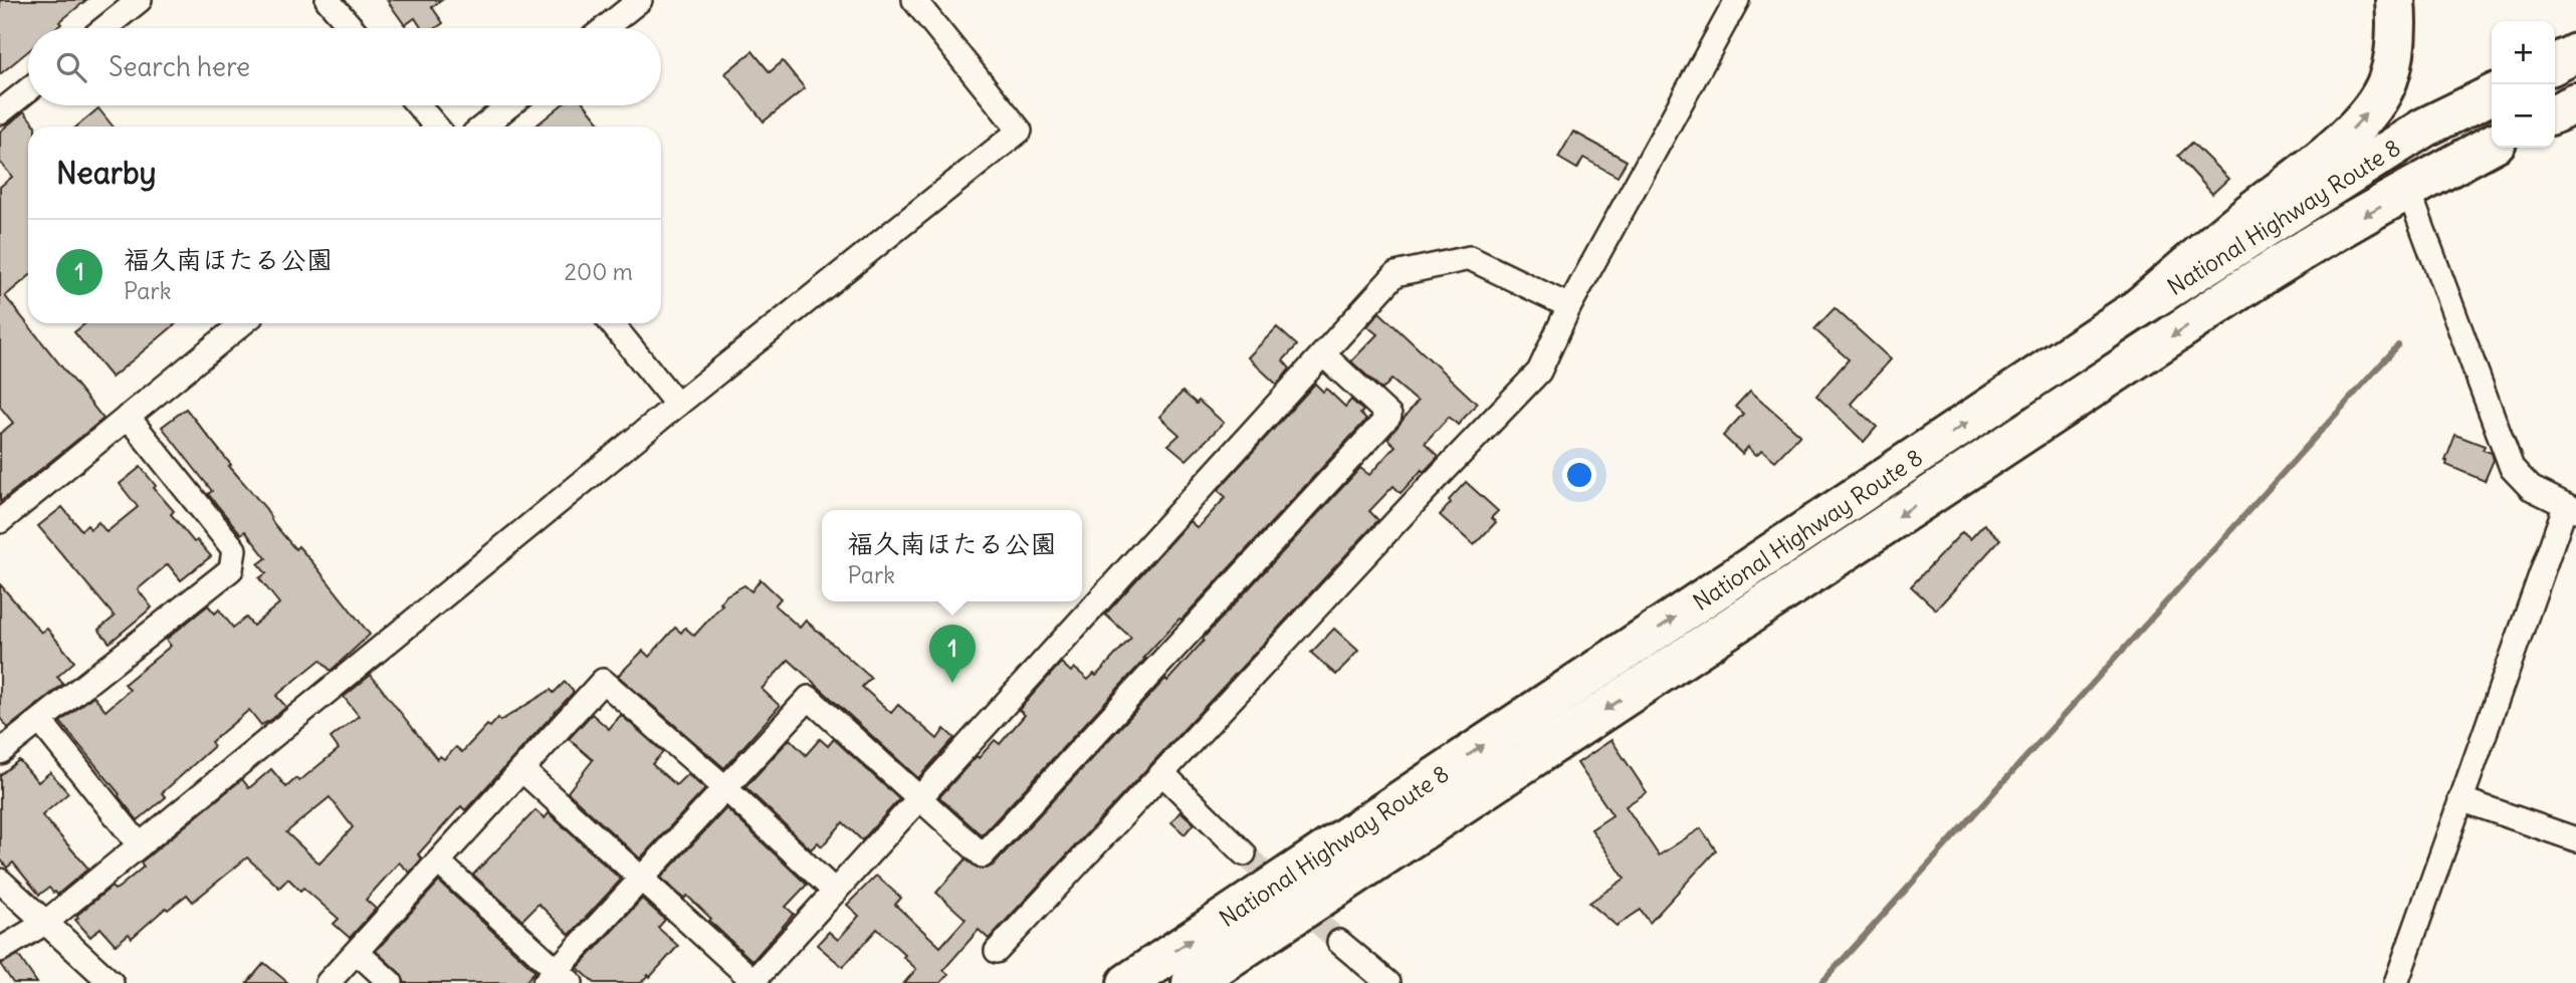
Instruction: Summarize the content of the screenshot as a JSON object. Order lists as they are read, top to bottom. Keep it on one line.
{"streets":{"highway":["National Highway Route 8"]},"page":{"map_buttons":["+","−"],"search":"Search here","heading":"Nearby","list":[{"mark":"1","name":"福久南ほたる公園","note":"Park","value":"200 m"}],"popup":["福久南ほたる公園","Park"],"pins":"1"}}
